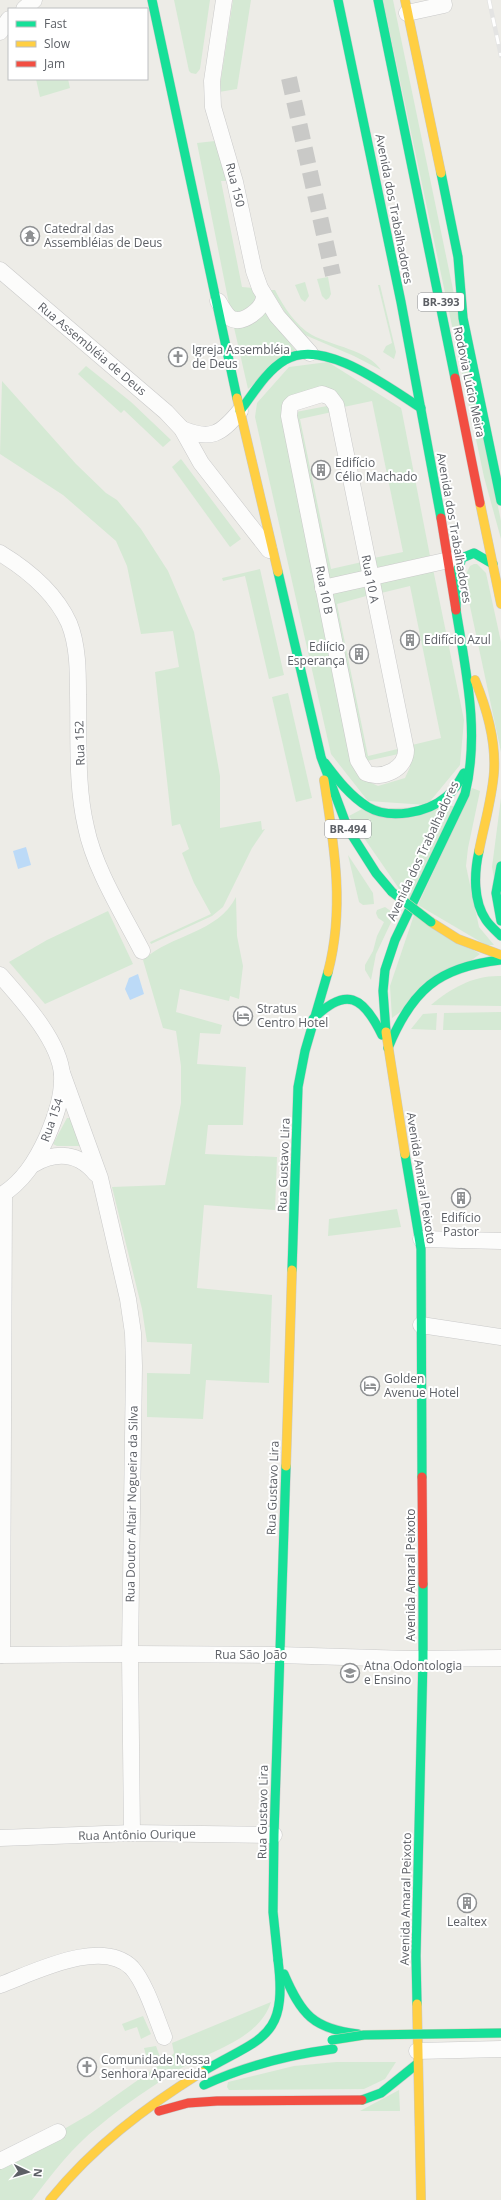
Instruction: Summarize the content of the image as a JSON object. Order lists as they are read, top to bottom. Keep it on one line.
{"streets":{"main road":["Avenida dos Trabalhadores","BR-393","Rodovia Lúcio Meira","BR-494","Rua Gustavo Lira","Avenida Amaral Peixoto"],"street":["Rua 150","Rua Assembléia de Deus","Rua 10 A","Rua 10 B","Rua 152","Rua 154","Rua Doutor Altair Nogueira da Silva","Rua São João","Rua Antônio Ourique"]},"crossings":[["Avenida dos Trabalhadores","Rua Gustavo Lira"],["Avenida dos Trabalhadores","Avenida Amaral Peixoto"],["Rua Assembléia de Deus","BR-494"],["Rua 10 A","Rua 10 B"],["BR-494","Rua Gustavo Lira"],["Rua 154","Rua Doutor Altair Nogueira da Silva"],["Rua Gustavo Lira","Avenida Amaral Peixoto"],["Rua Gustavo Lira","Rua São João"],["Rua Gustavo Lira","Rua Antônio Ourique"],["Avenida Amaral Peixoto","Rua São João"],["Rua Doutor Altair Nogueira da Silva","Rua São João"],["Rua Doutor Altair Nogueira da Silva","Rua Antônio Ourique"]],"places":{"temple":["Catedral das Assembléias de Deus"],"church":["Igreja Assembléia de Deus","Comunidade Nossa Senhora Aparecida"],"building":["Edifício Célio Machado","Edifício Azul","Ediício Esperança","Edifício Pastor","Lealtex"],"hotel":["Stratus Centro Hotel","Golden Avenue Hotel"],"school or university":["Atna Odontologia e Ensino"]},"legend":["Fast","Slow","Jam"],"north":"right"}
